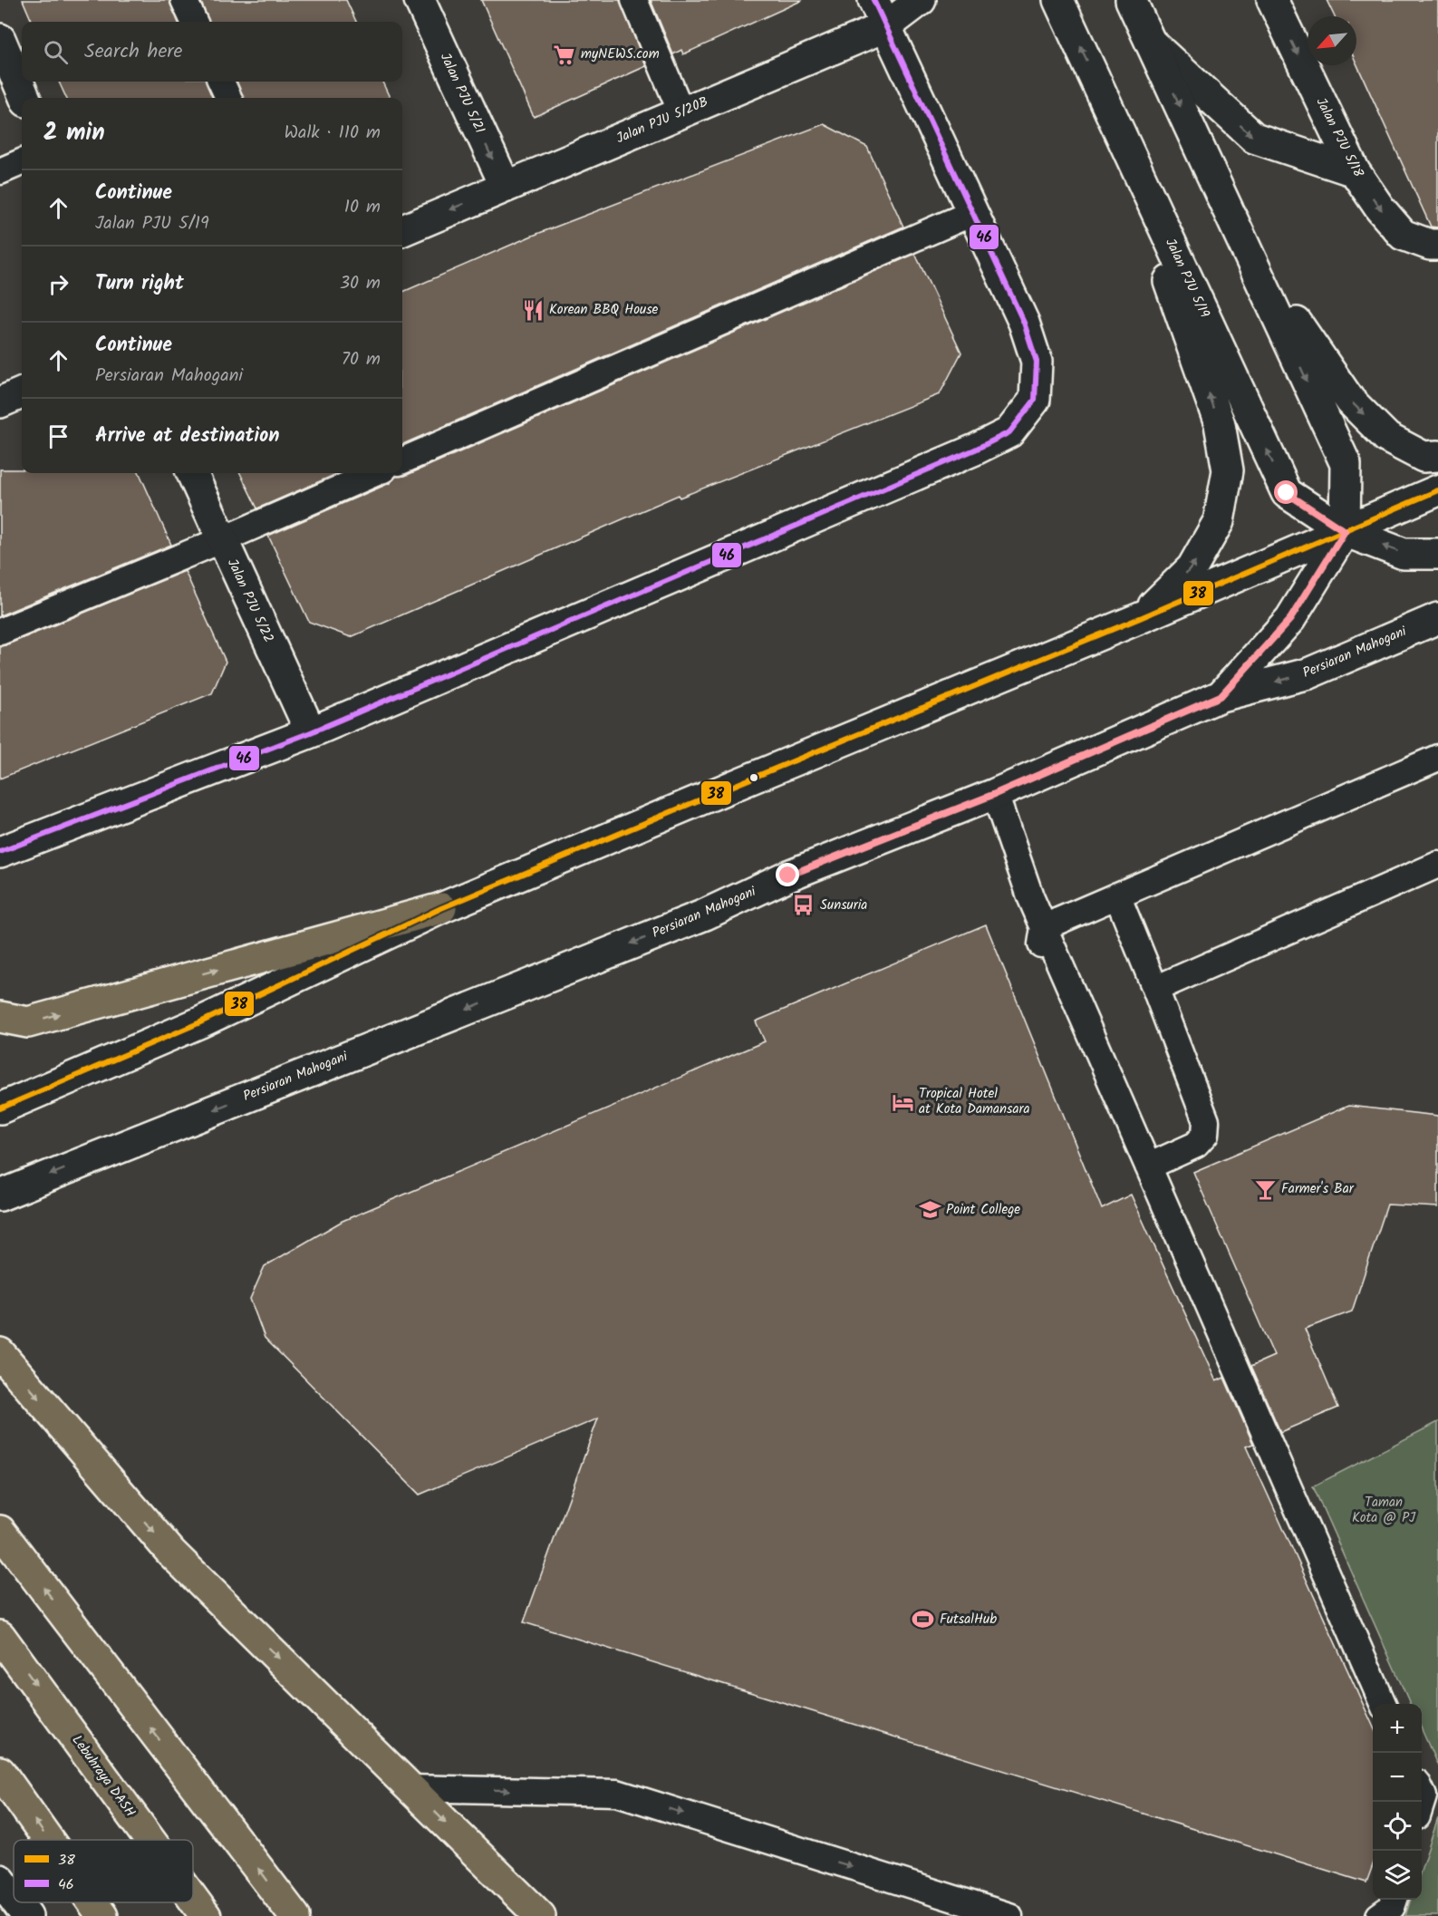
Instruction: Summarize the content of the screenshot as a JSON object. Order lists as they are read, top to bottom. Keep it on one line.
{"streets":{"highway":["Lebuhraya DASH"],"street":["Jalan PJU 5/21","Jalan PJU 5/20B","Jalan PJU 5/18","Jalan PJU 5/19","Jalan PJU 5/22","Persiaran Mahogani"]},"crossings":[["Jalan PJU 5/21","Jalan PJU 5/20B"]],"one_way":["Jalan PJU 5/21"],"parks":["Taman Kota @ PJ"],"places":{"supermarket":["myNEWS.com"],"restaurant":["Korean BBQ House"],"bus stop":["Sunsuria"],"hotel":["Tropical Hotel at Kota Damansara"],"bar":["Farmer's Bar"],"school or university":["Point College"],"sports":["FutsalHub"]},"lines":["transit line 46","transit line 38"],"legend":["38","46"],"north":"bottom left","page":{"search":"Search here","heading":["2 min","Walk · 110 m"],"list":[["Continue","Jalan PJU 5/19","10 m"],["Turn right","30 m"],["Continue","Persiaran Mahogani","70 m"],"Arrive at destination"],"map_buttons":["+","−"]}}
